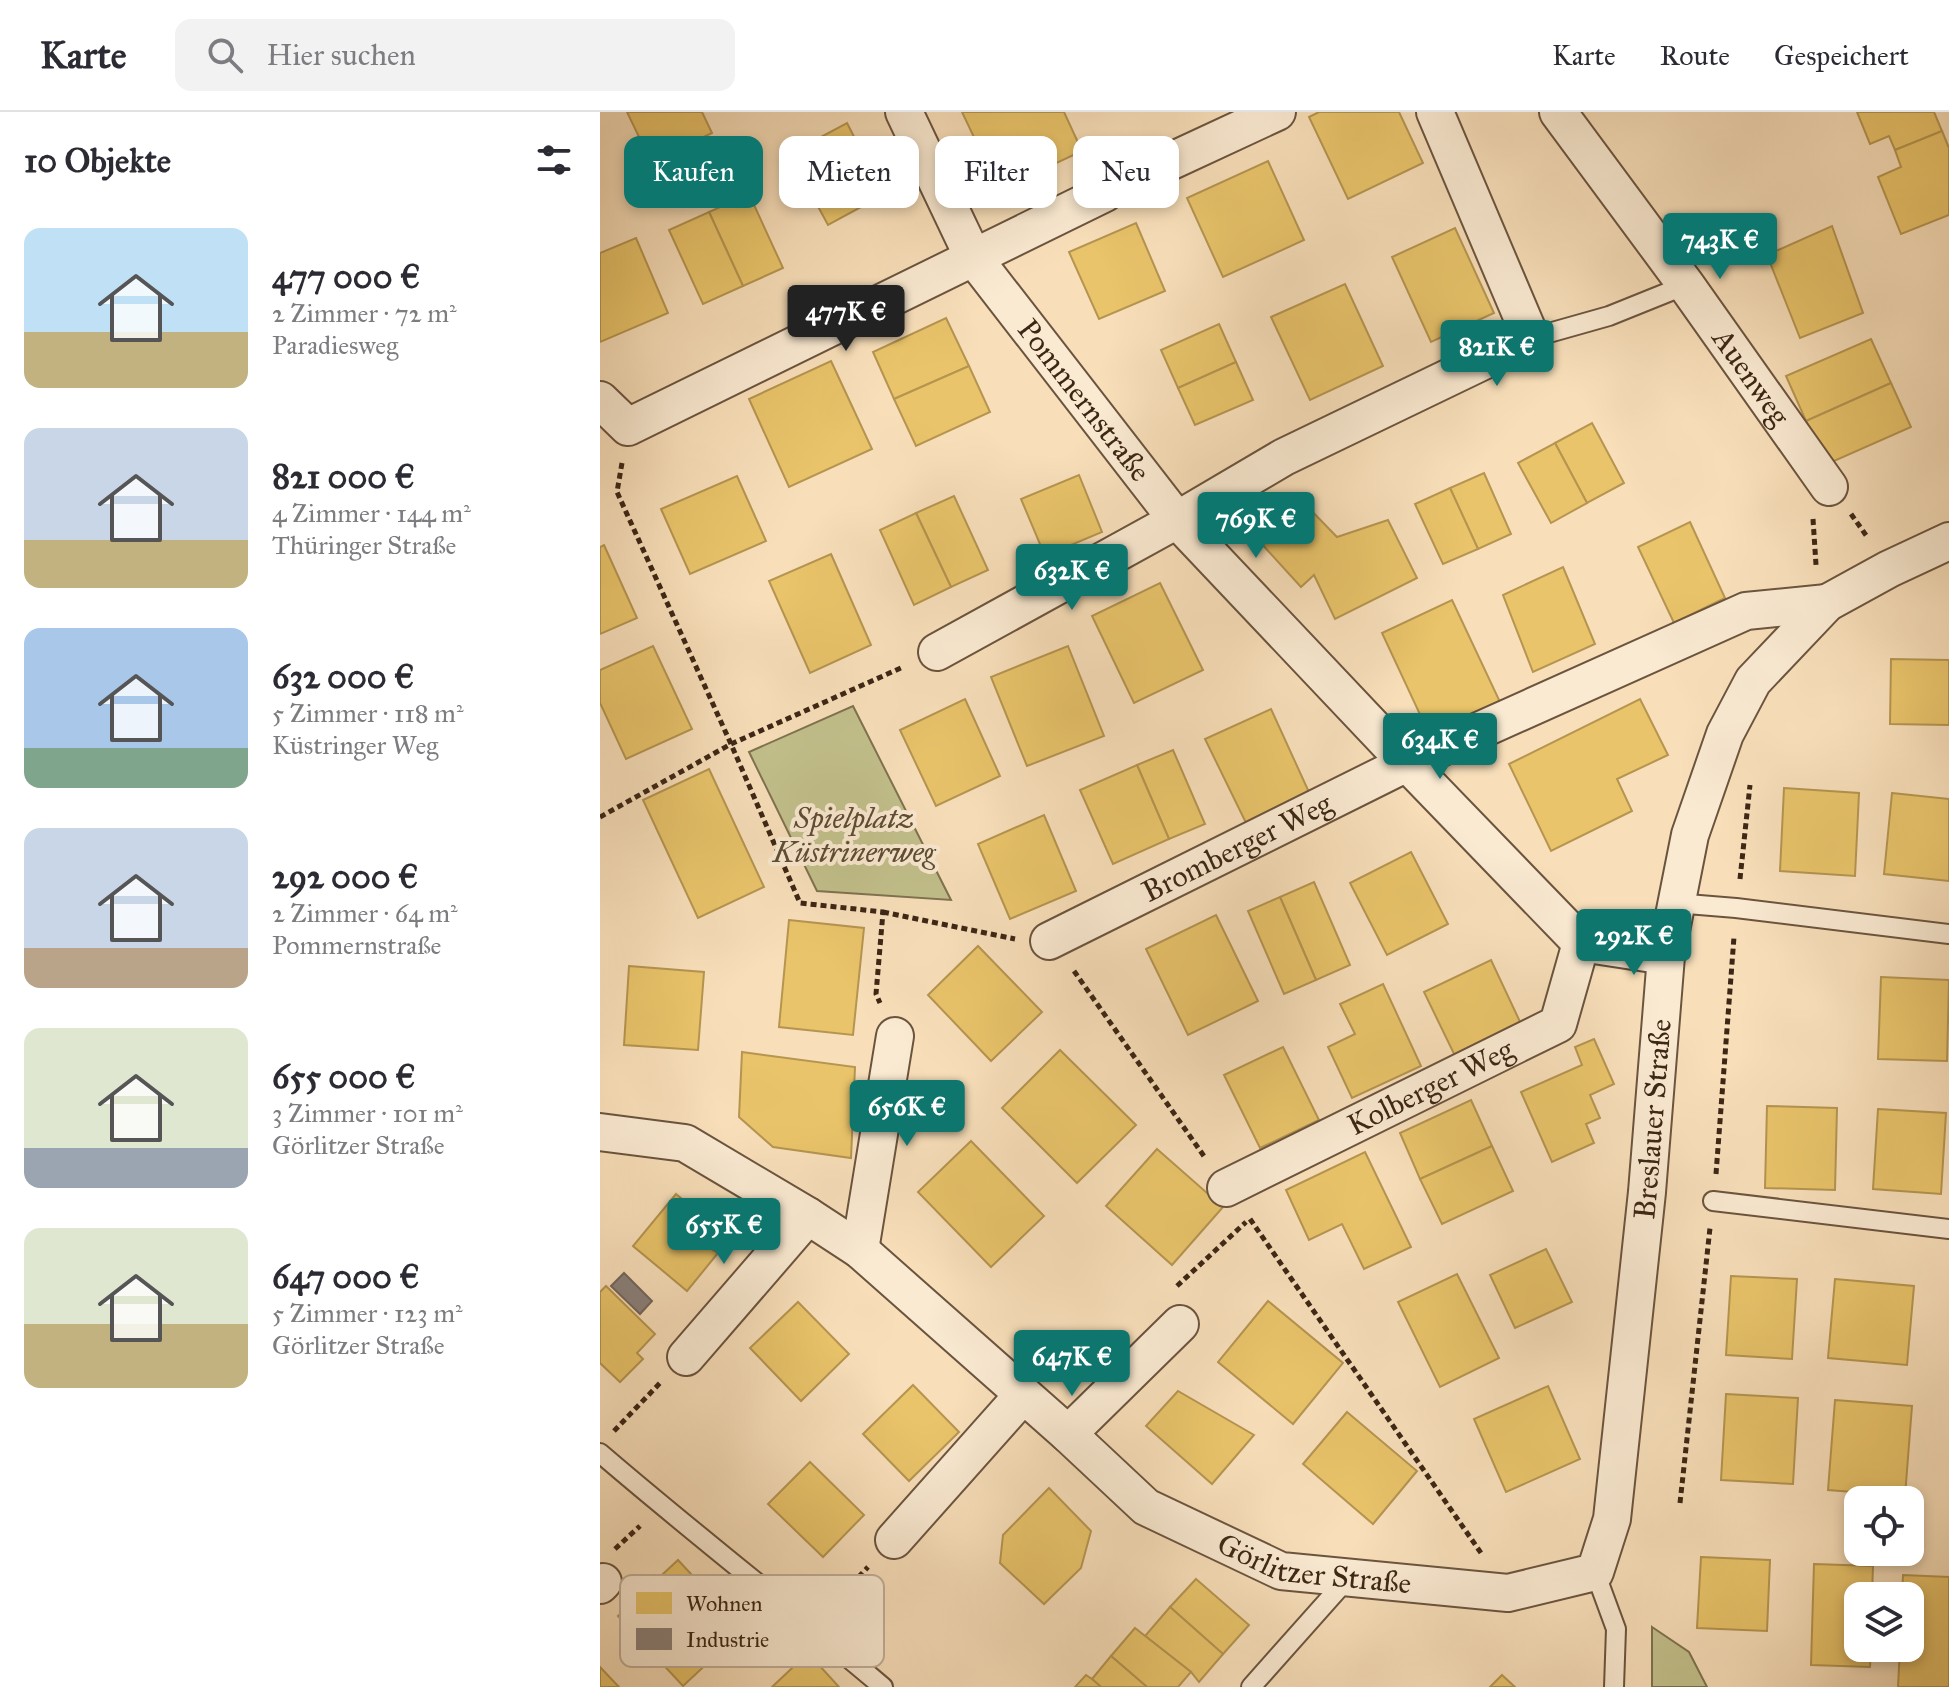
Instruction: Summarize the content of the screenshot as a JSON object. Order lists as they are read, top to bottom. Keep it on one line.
{"streets":{"street":["Auenweg","Pommernstraße","Bromberger Weg","Kolberger Weg","Breslauer Straße","Görlitzer Straße"]},"crossings":[["Pommernstraße","Bromberger Weg"],["Pommernstraße","Kolberger Weg"],["Bromberger Weg","Breslauer Straße"],["Breslauer Straße","Görlitzer Straße"]],"parks":["Spielplatz Küstrinerweg"],"legend":["Wohnen","Industrie"],"page":{"header":"Karte","search":"Hier suchen","nav":["Karte","Route","Gespeichert"],"heading":"10 Objekte","chip":["Kaufen","Mieten","Filter","Neu"],"list":[{"name":"477 000 €","note":"2 Zimmer · 72 m² · Paradiesweg"},{"name":"821 000 €","note":"4 Zimmer · 144 m² · Thüringer Straße"},{"name":"632 000 €","note":"5 Zimmer · 118 m² · Küstringer Weg"},{"name":"292 000 €","note":"2 Zimmer · 64 m² · Pommernstraße"},{"name":"655 000 €","note":"3 Zimmer · 101 m² · Görlitzer Straße"},{"name":"647 000 €","note":"5 Zimmer · 123 m² · Görlitzer Straße"}],"price":["743K €","477K €","821K €","769K €","632K €","634K €","292K €","656K €","655K €","647K €"]}}
